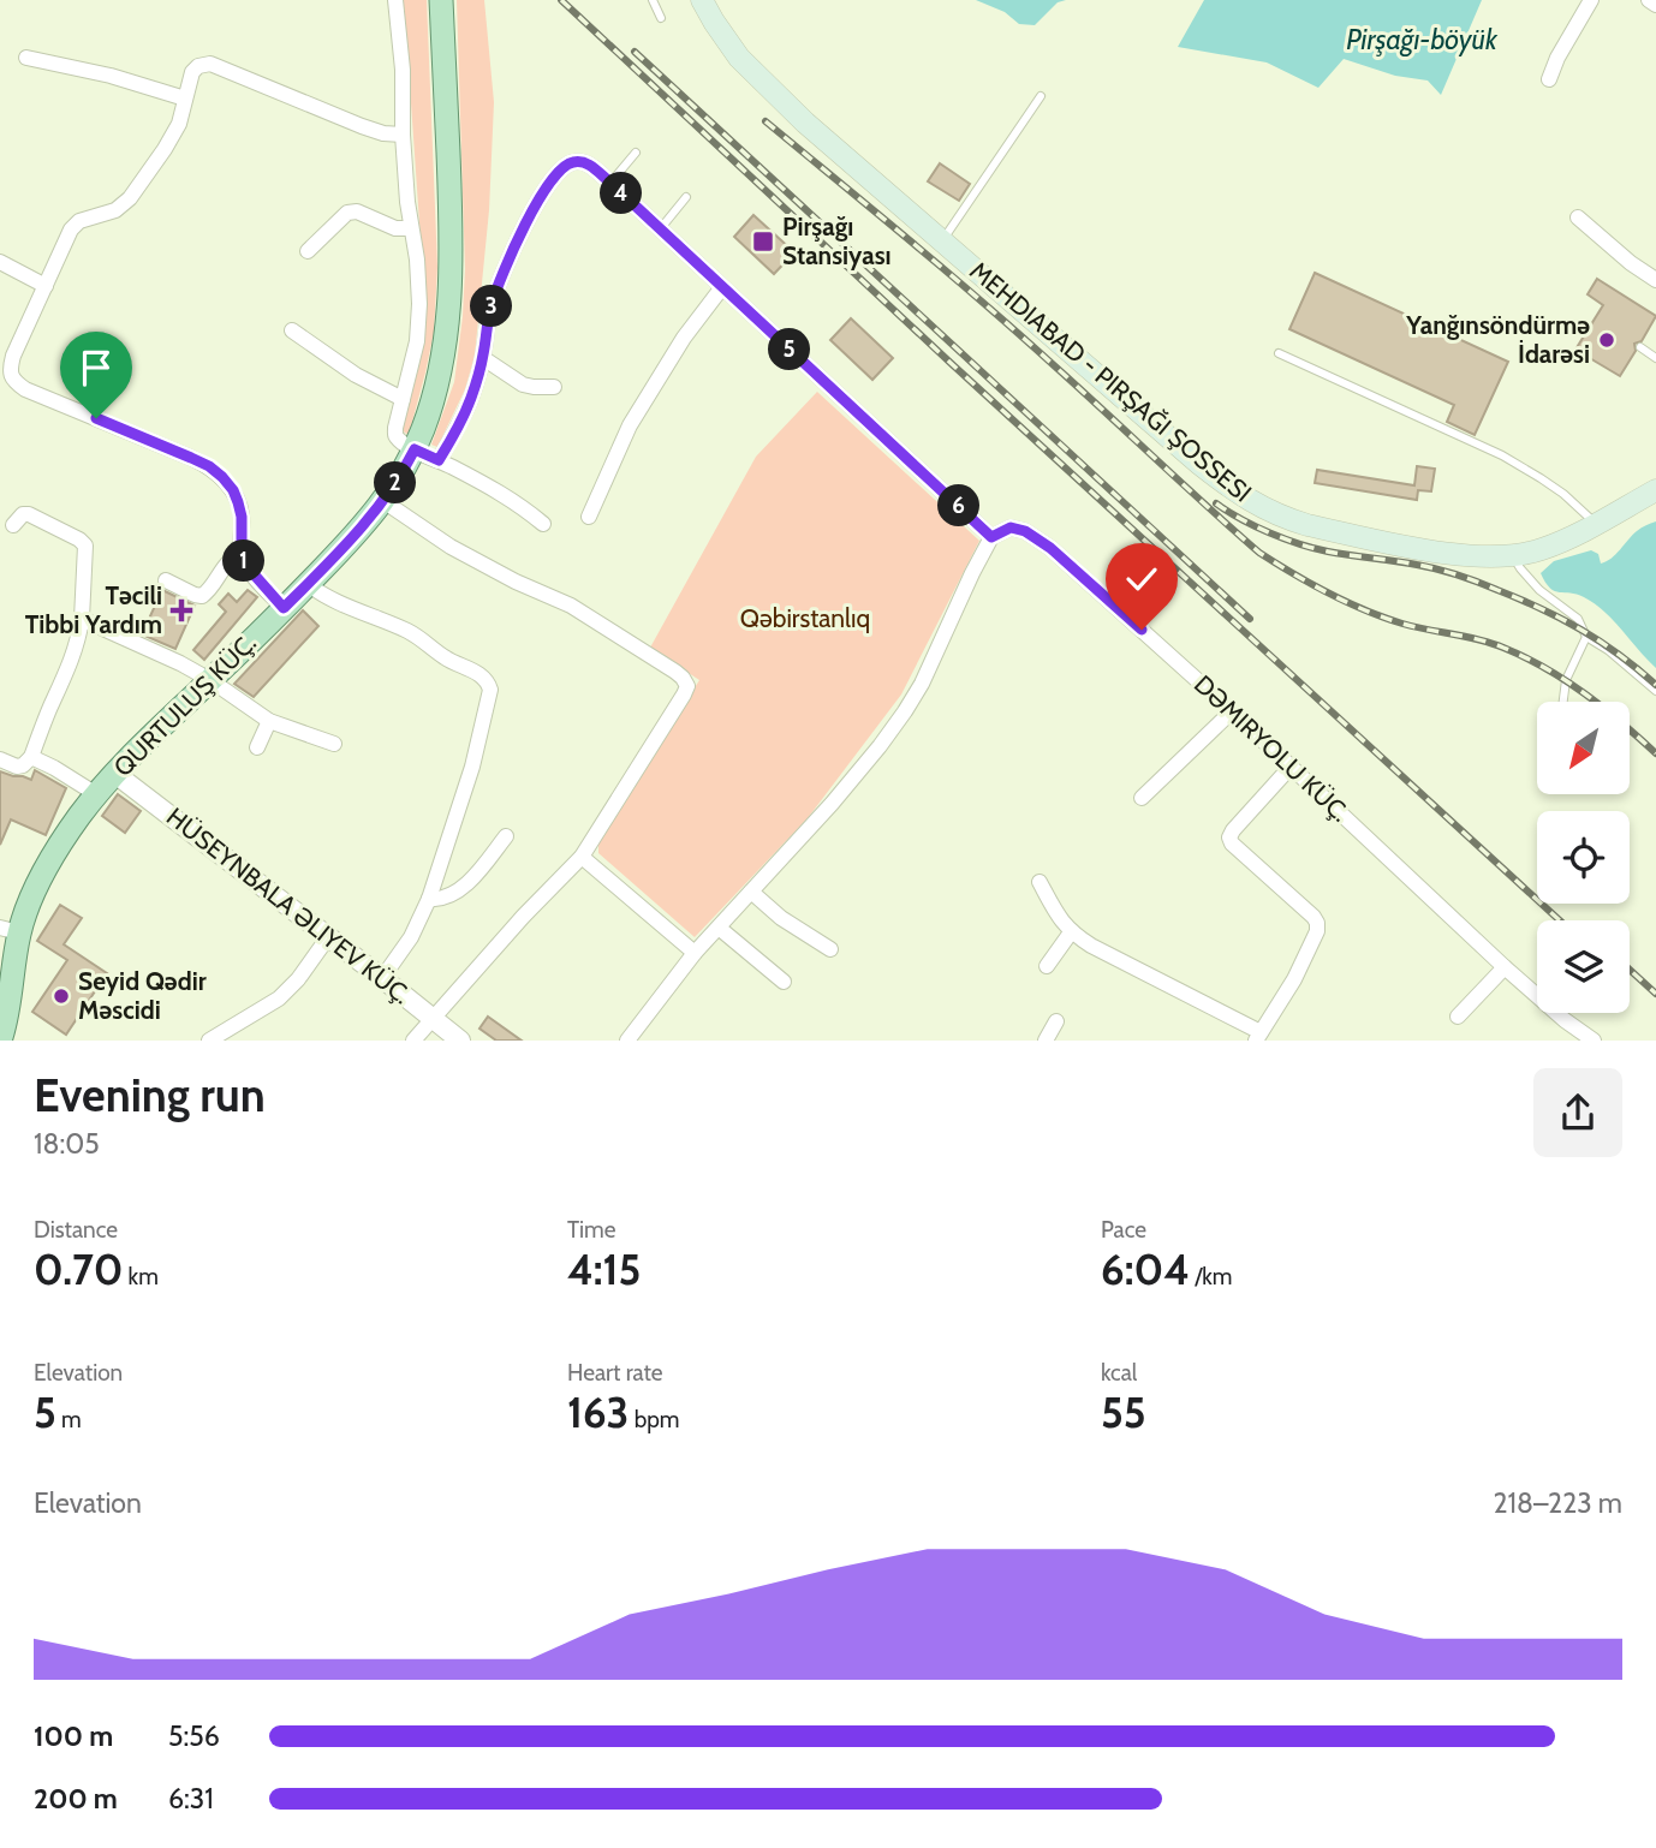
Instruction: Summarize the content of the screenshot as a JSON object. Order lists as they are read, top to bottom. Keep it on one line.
{"streets":{"main road":["QURTULUŞ KÜÇ."],"street":["DƏMIRYOLU KÜÇ.","HÜSEYNBALA ƏLIYEV KÜÇ."]},"crossings":[["QURTULUŞ KÜÇ.","HÜSEYNBALA ƏLIYEV KÜÇ."]],"water":["Pirşağı-böyük"],"parks":["Qəbirstanlıq"],"places":{"transit":["Pirşağı Stansiyası"],"other":["Yanğınsöndürmə İdarəsi","Seyid Qədir Məscidi"],"health":["Təcili Tibbi Yardım"]},"north":"bottom left","page":{"pins":["4","3","5","2","6","1"],"heading":["Evening run","18:05"],"stats":[["Distance","0.70 km"],["Time","4:15"],["Pace","6:04 /km"],["Elevation","5 m"],["Heart rate","163 bpm"],["kcal","55"]],"chart":["Elevation","218–223 m"],"list":[{"name":"100 m","note":"5:56"},{"name":"200 m","note":"6:31"}]}}
